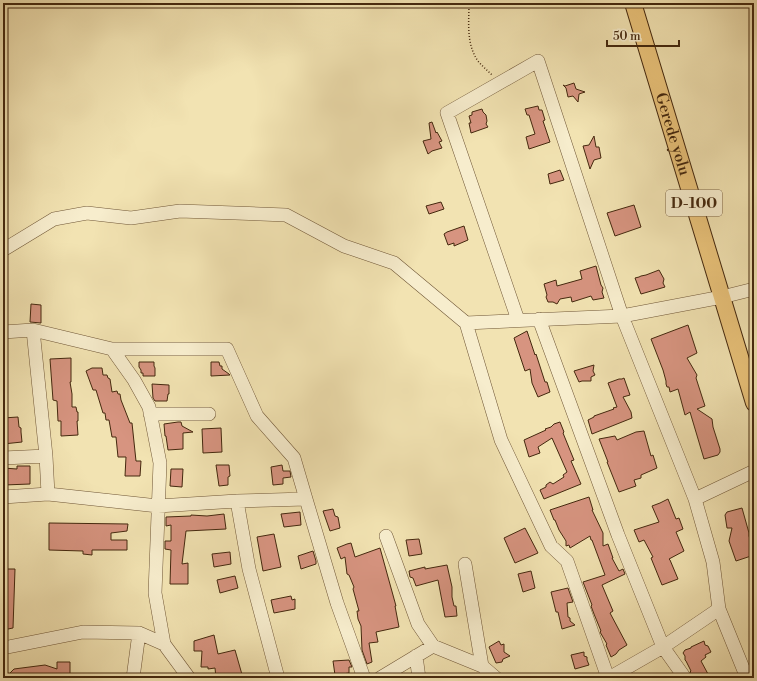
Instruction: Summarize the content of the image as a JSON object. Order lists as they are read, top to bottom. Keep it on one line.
{"streets":{"main road":["Gerede yolu","D-100"]},"scale_bar":"50 m"}
